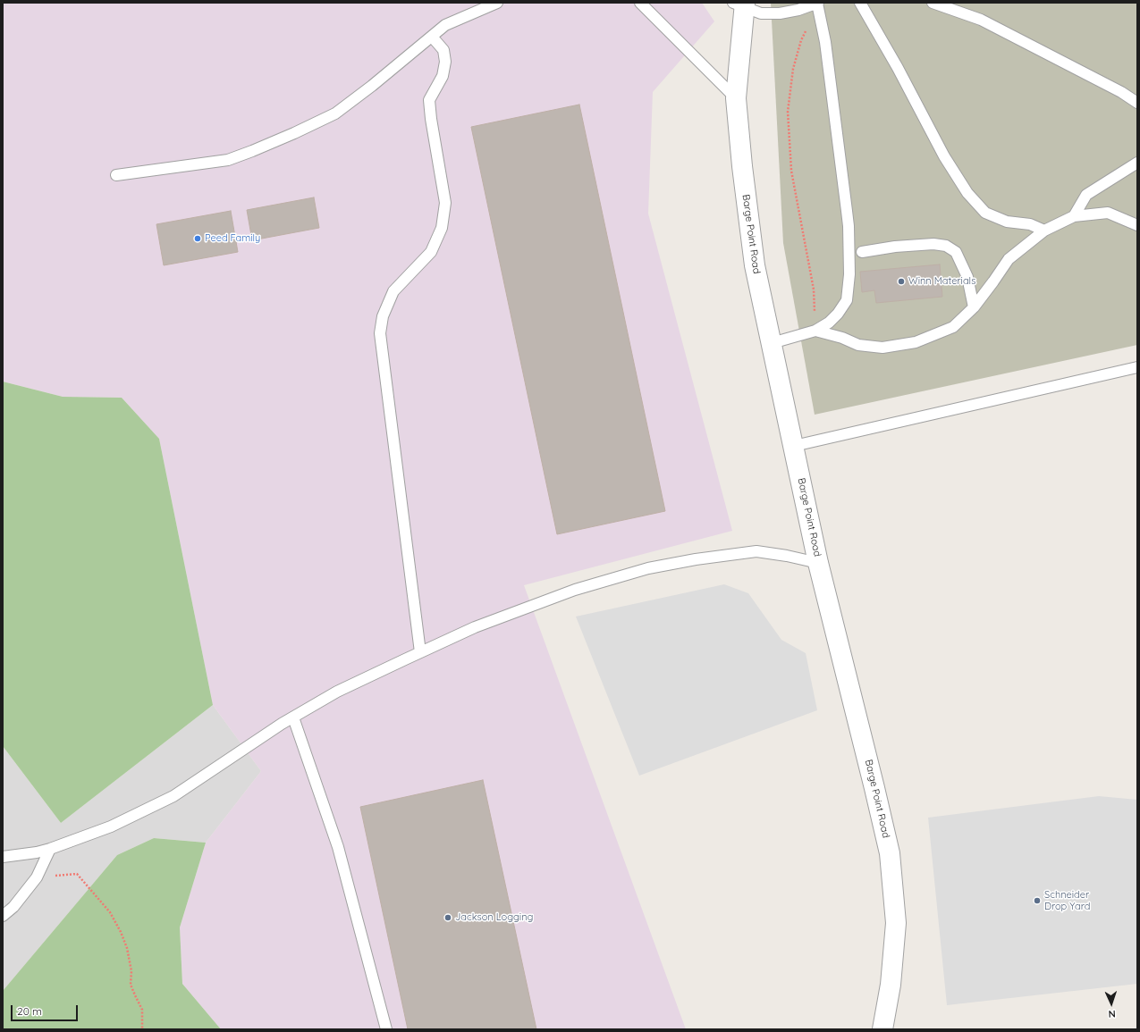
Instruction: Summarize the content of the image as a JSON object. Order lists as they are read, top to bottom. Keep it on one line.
{"streets":{"street":["Barge Point Road"]},"places":["Peed Family","Winn Materials","Schneider Drop Yard","Jackson Logging"],"scale_bar":"20 m","north":"bottom"}
